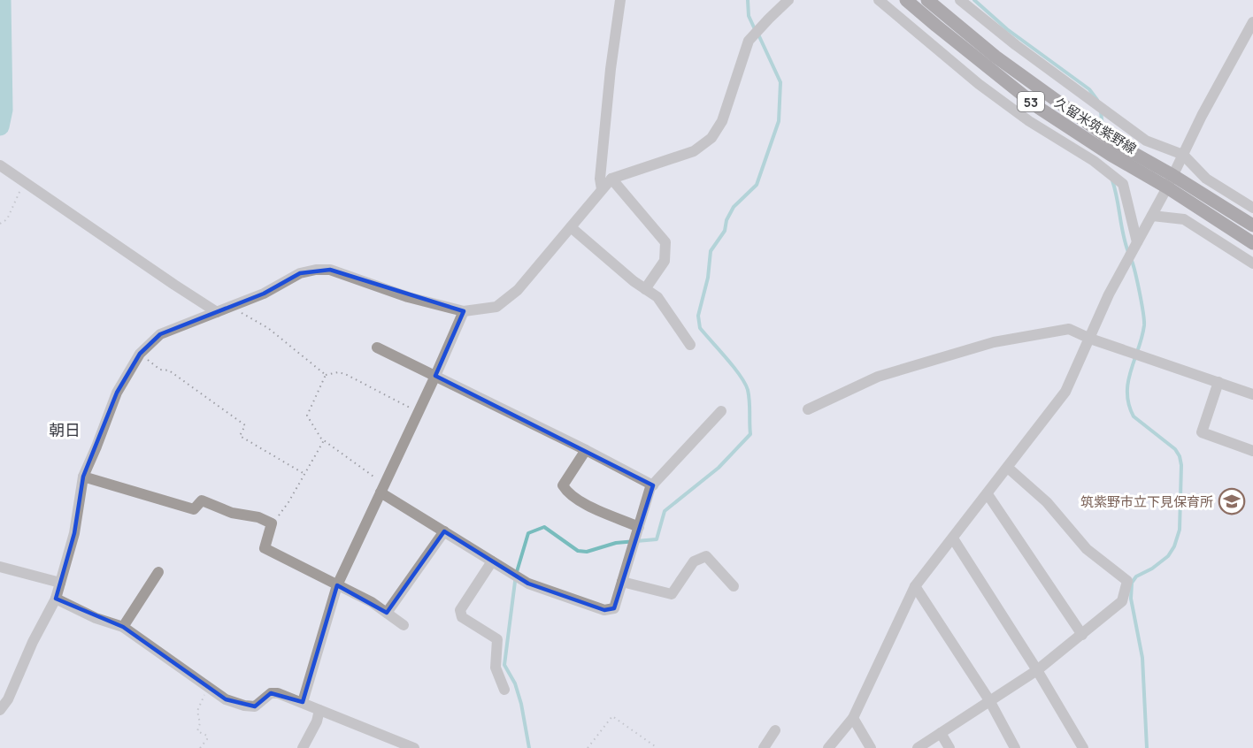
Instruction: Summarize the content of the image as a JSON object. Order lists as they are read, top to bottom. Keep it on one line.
{"streets":{"main road":["53","久留米筑紫野線"]},"districts":["朝日"],"places":{"school or university":["筑紫野市立下見保育所"]}}
